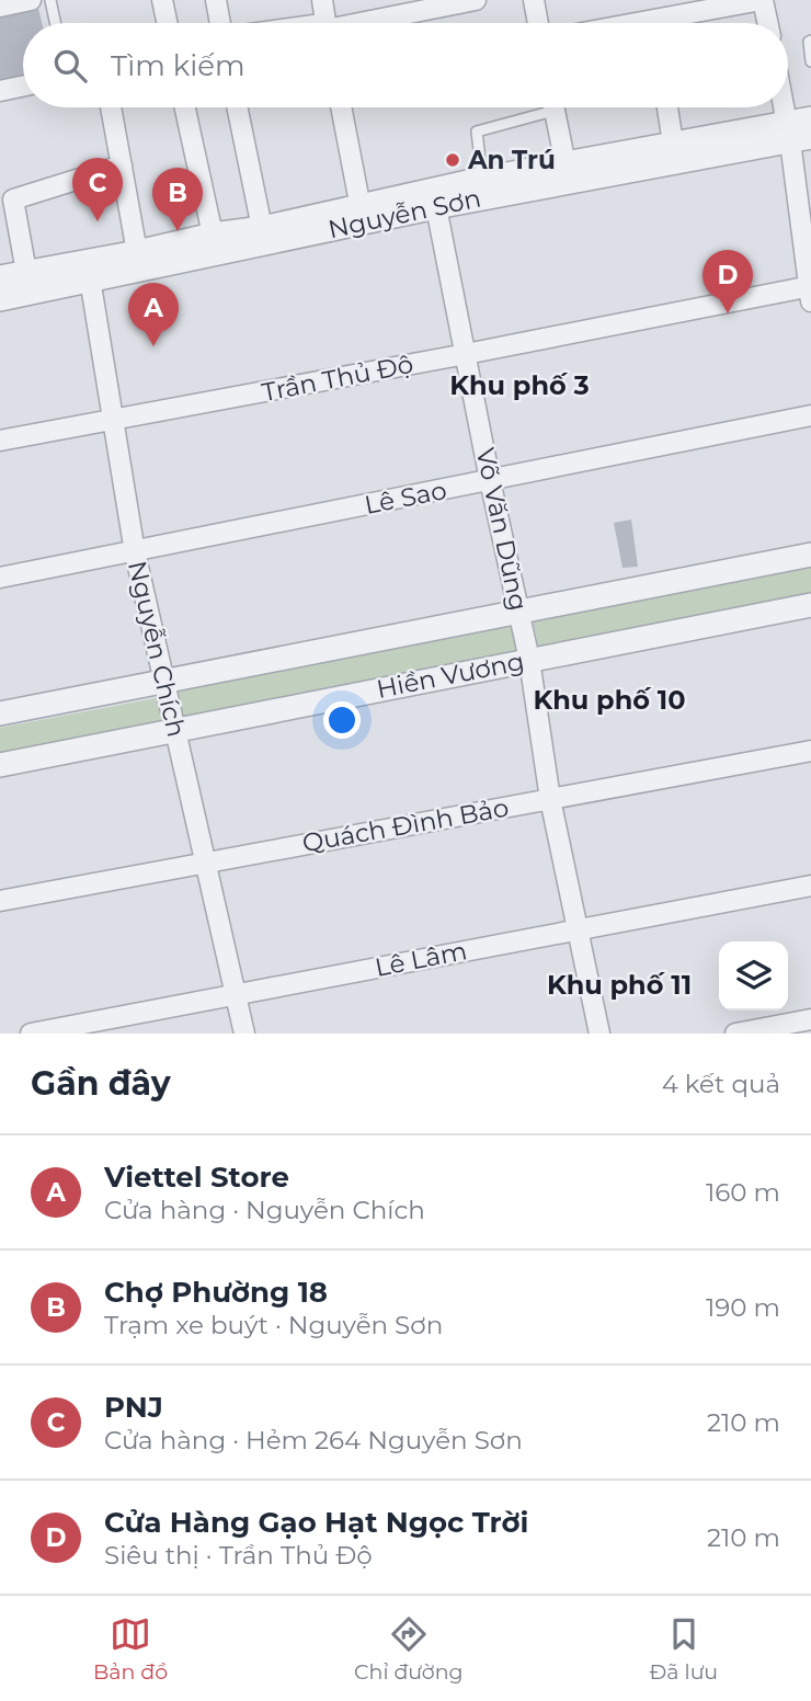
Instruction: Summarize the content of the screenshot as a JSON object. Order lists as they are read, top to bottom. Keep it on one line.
{"streets":{"street":["Nguyễn Sơn","Trần Thủ Độ","Lê Sao","Võ Văn Dũng","Nguyễn Chích","Hiền Vương","Quách Đình Bảo","Lê Lâm"]},"crossings":[["Nguyễn Sơn","Võ Văn Dũng"],["Nguyễn Sơn","Nguyễn Chích"],["Trần Thủ Độ","Võ Văn Dũng"],["Trần Thủ Độ","Nguyễn Chích"],["Lê Sao","Võ Văn Dũng"],["Lê Sao","Nguyễn Chích"],["Võ Văn Dũng","Hiền Vương"],["Võ Văn Dũng","Quách Đình Bảo"],["Võ Văn Dũng","Lê Lâm"],["Nguyễn Chích","Hiền Vương"],["Nguyễn Chích","Quách Đình Bảo"],["Nguyễn Chích","Lê Lâm"]],"districts":["Khu phố 3","Khu phố 10","Khu phố 11"],"places":["An Trú"],"page":{"search":"Tìm kiếm","pins":["C","B","D","A"],"heading":["Gần đây","4 kết quả"],"list":[{"mark":"A","name":"Viettel Store","note":"Cửa hàng · Nguyễn Chích","value":"160 m"},{"mark":"B","name":"Chợ Phường 18","note":"Trạm xe buýt · Nguyễn Sơn","value":"190 m"},{"mark":"C","name":"PNJ","note":"Cửa hàng · Hẻm 264 Nguyễn Sơn","value":"210 m"},{"mark":"D","name":"Cửa Hàng Gạo Hạt Ngọc Trời","note":"Siêu thị · Trần Thủ Độ","value":"210 m"}],"nav":["Bản đồ","Chỉ đường","Đã lưu"]}}
